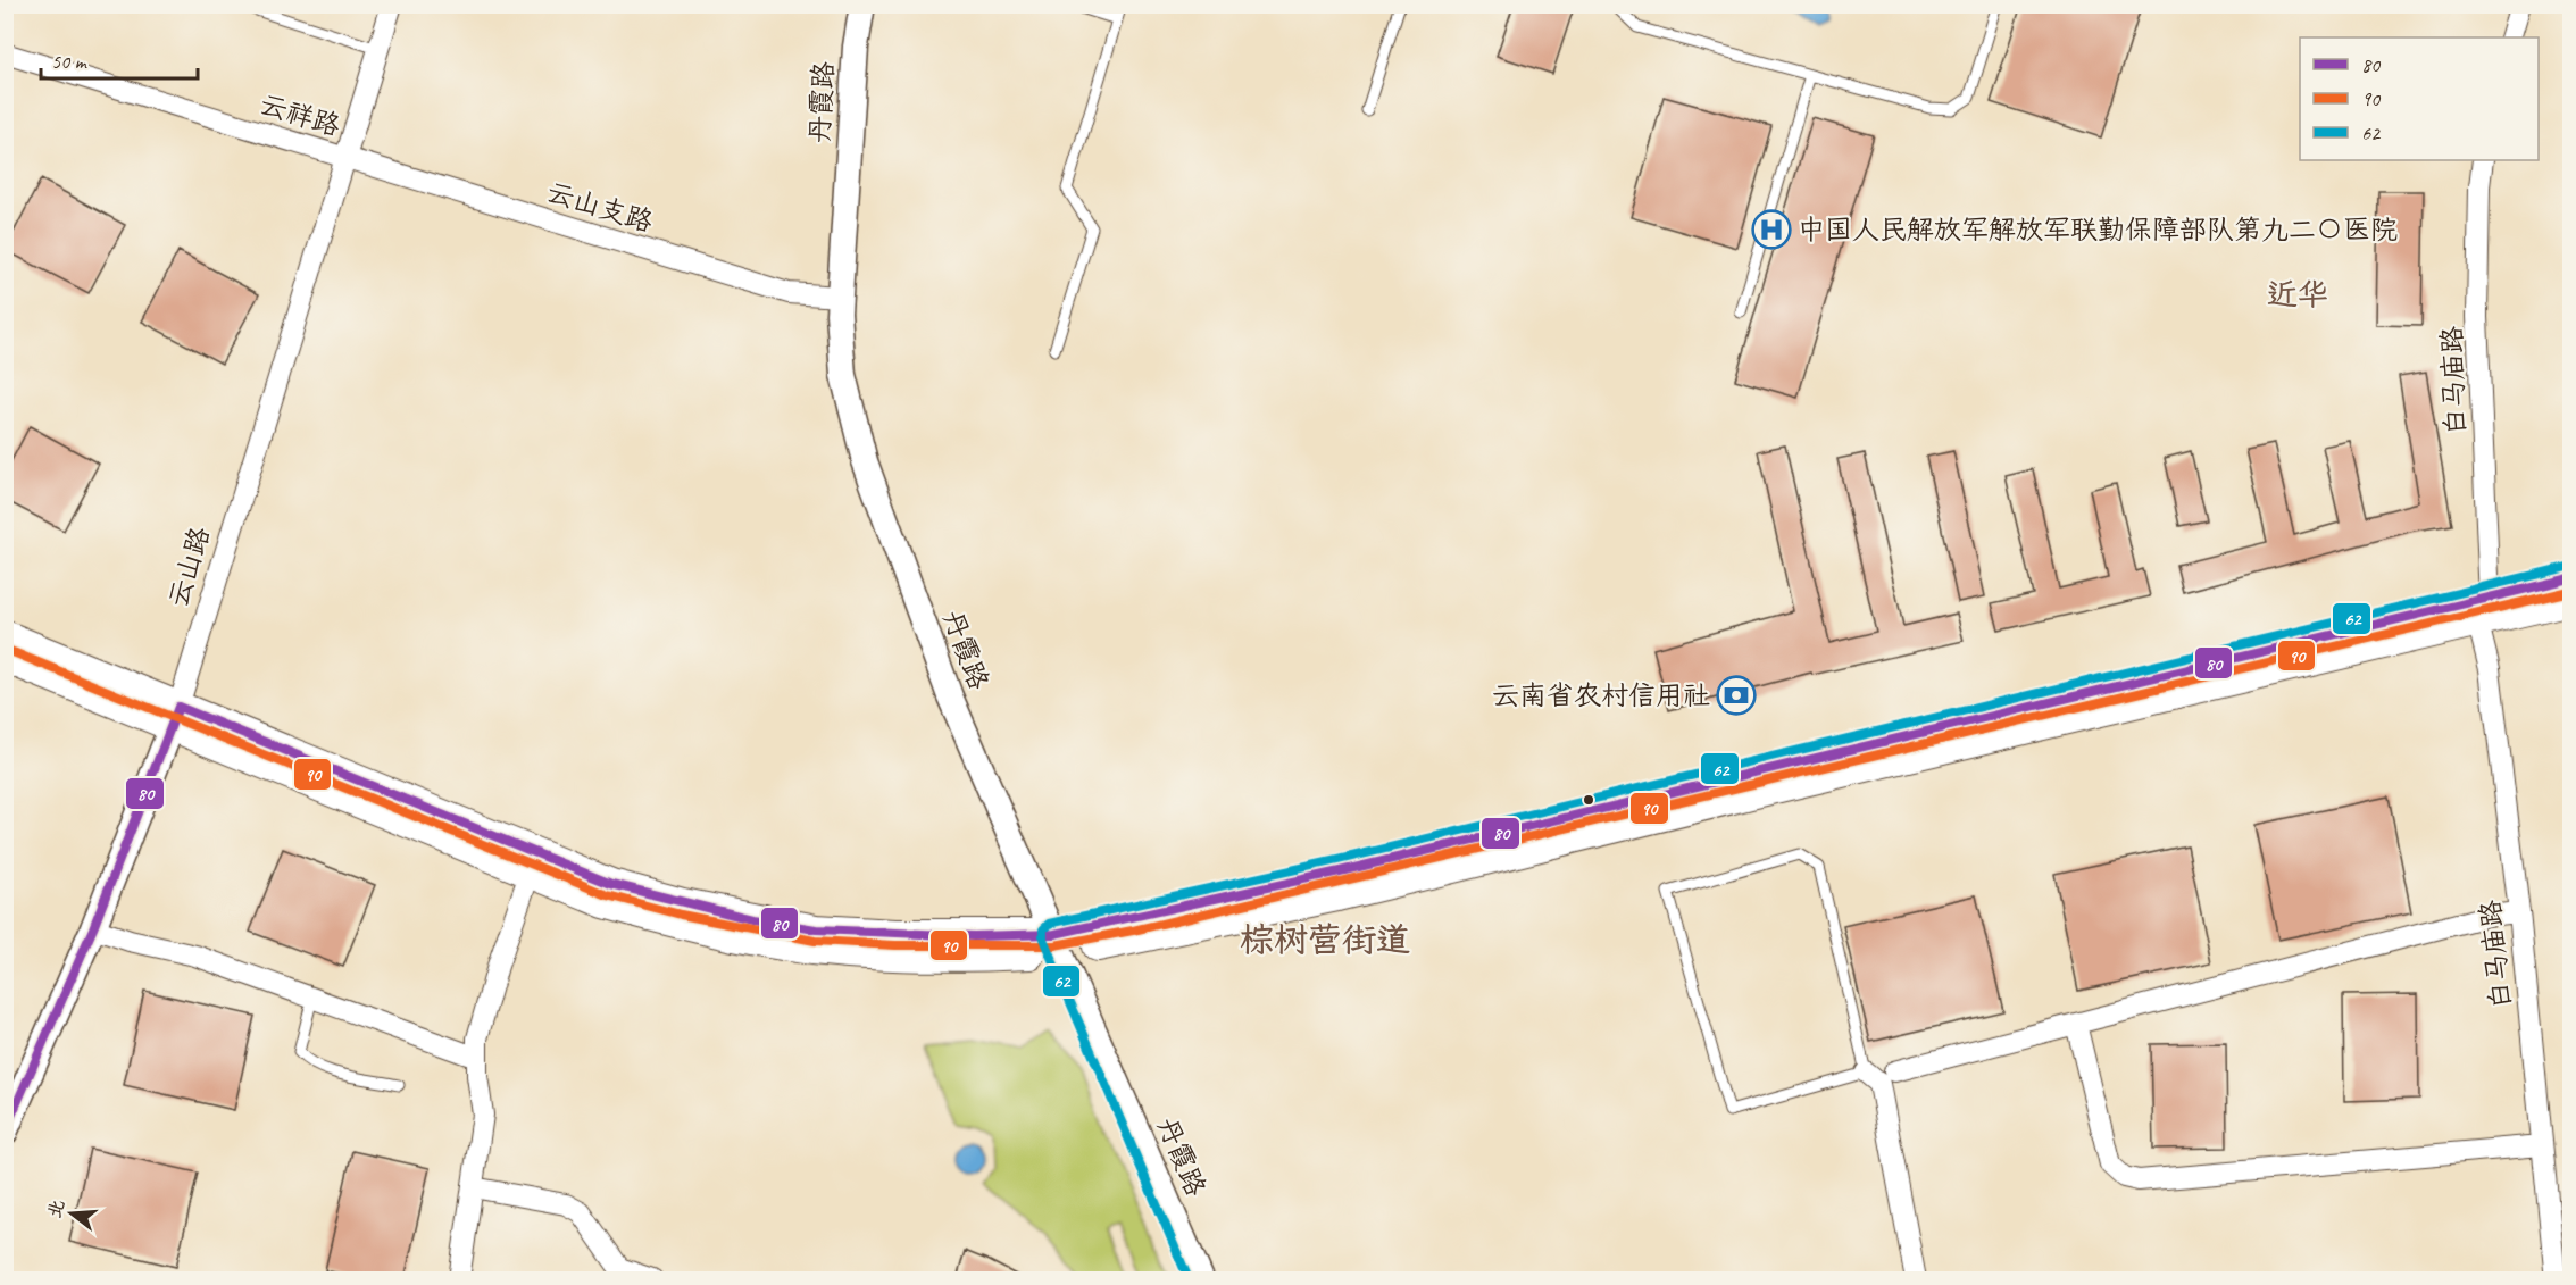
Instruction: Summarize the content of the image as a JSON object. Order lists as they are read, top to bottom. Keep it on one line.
{"streets":{"street":["丹霞路","云祥路","云山支路","白马庙路","云山路"]},"crossings":[["丹霞路","云山支路"],["云祥路","云山支路"],["云祥路","云山路"],["云山支路","云山路"]],"districts":["近华","棕树营街道"],"places":{"hospital":["中国人民解放军解放军联勤保障部队第九二〇医院"],"bank":["云南省农村信用社"]},"lines":["transit line 62","transit line 80","transit line 90"],"legend":["80","90","62"],"scale_bar":"50 m","north":"left"}
